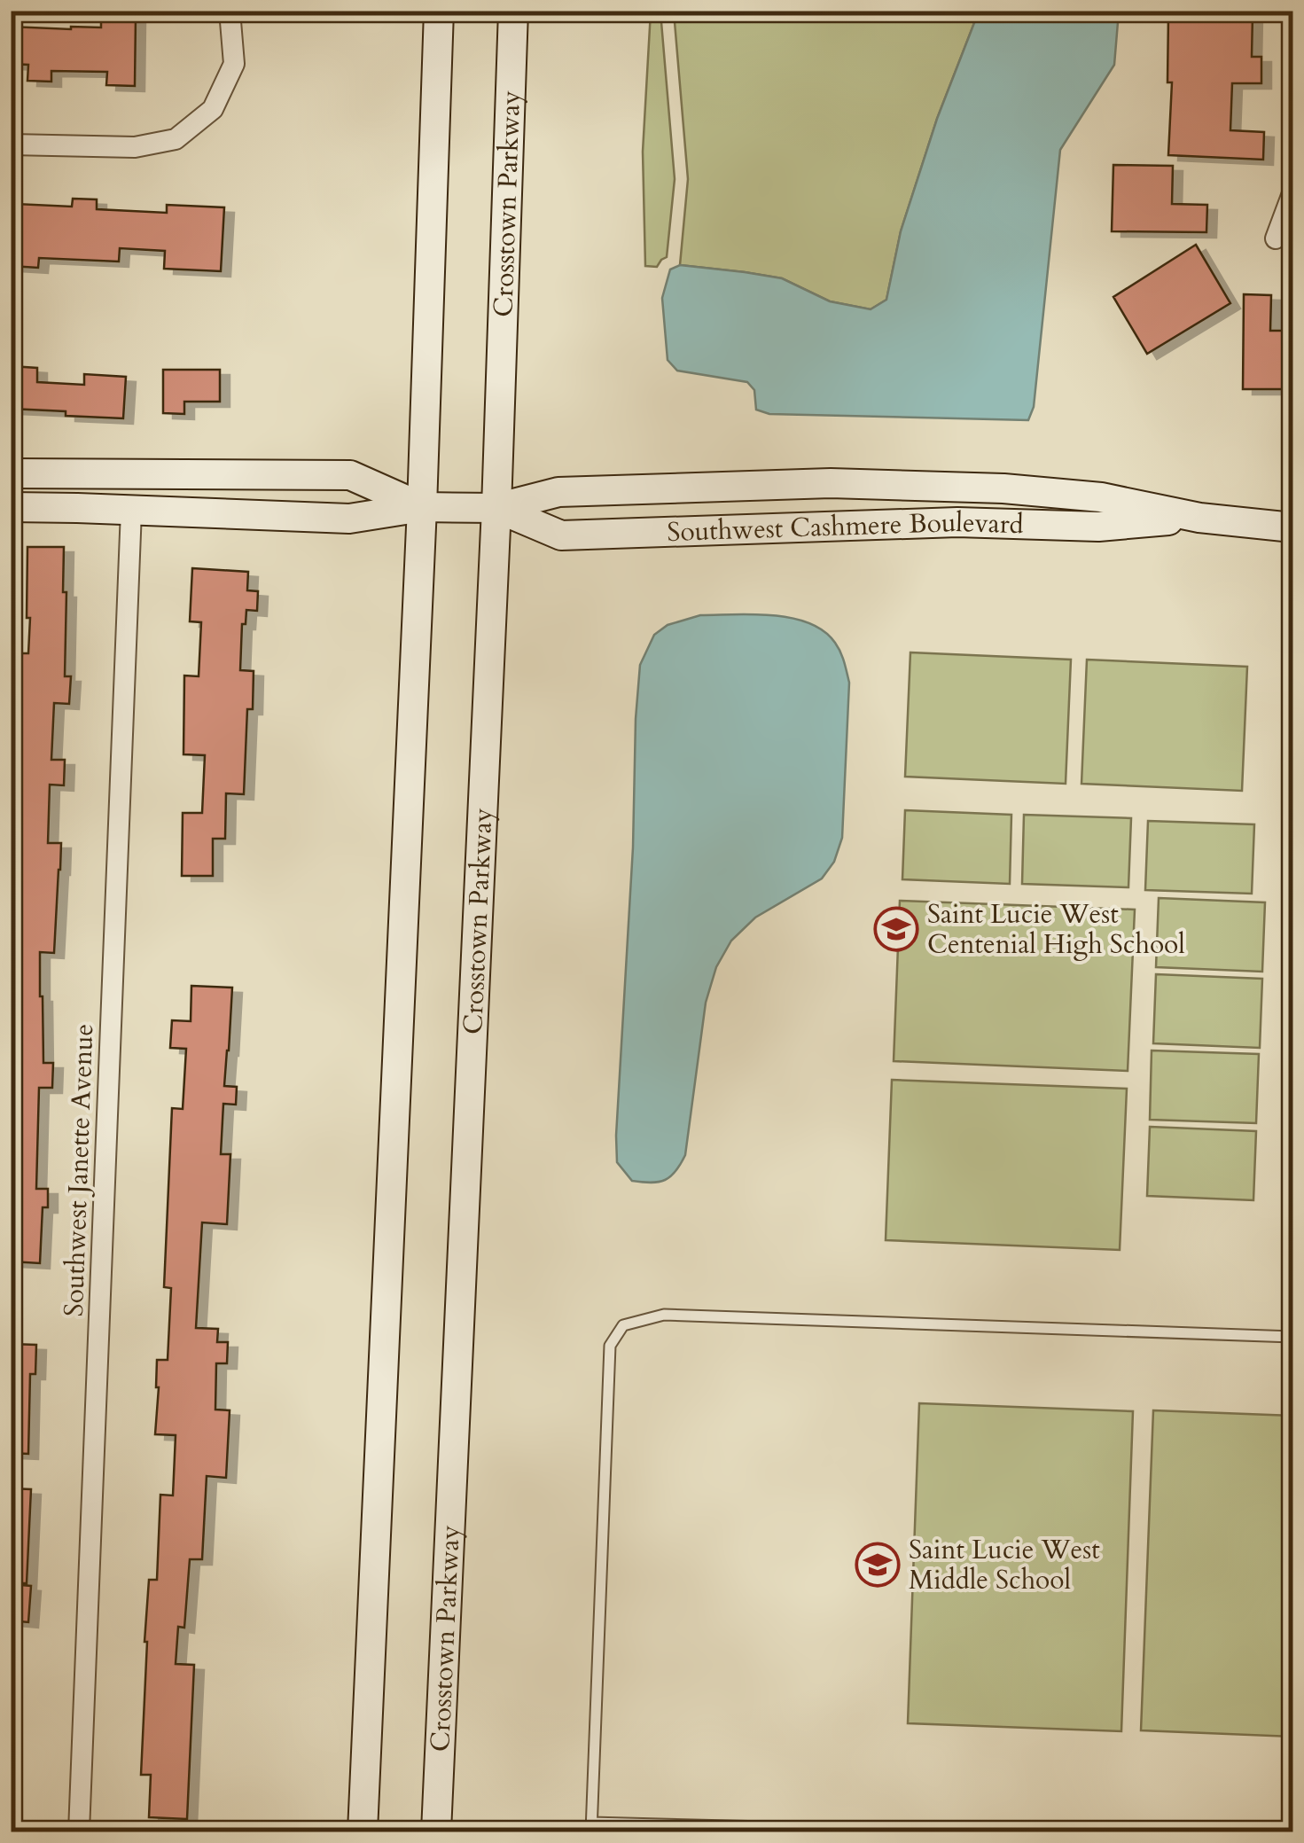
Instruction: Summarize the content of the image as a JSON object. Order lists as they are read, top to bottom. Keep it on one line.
{"streets":{"main road":["Crosstown Parkway","Southwest Cashmere Boulevard"],"street":["Southwest Janette Avenue"]},"crossings":[["Crosstown Parkway","Southwest Cashmere Boulevard"],["Southwest Cashmere Boulevard","Southwest Janette Avenue"]],"places":{"school or university":["Saint Lucie West Centenial High School","Saint Lucie West Middle School"]}}
